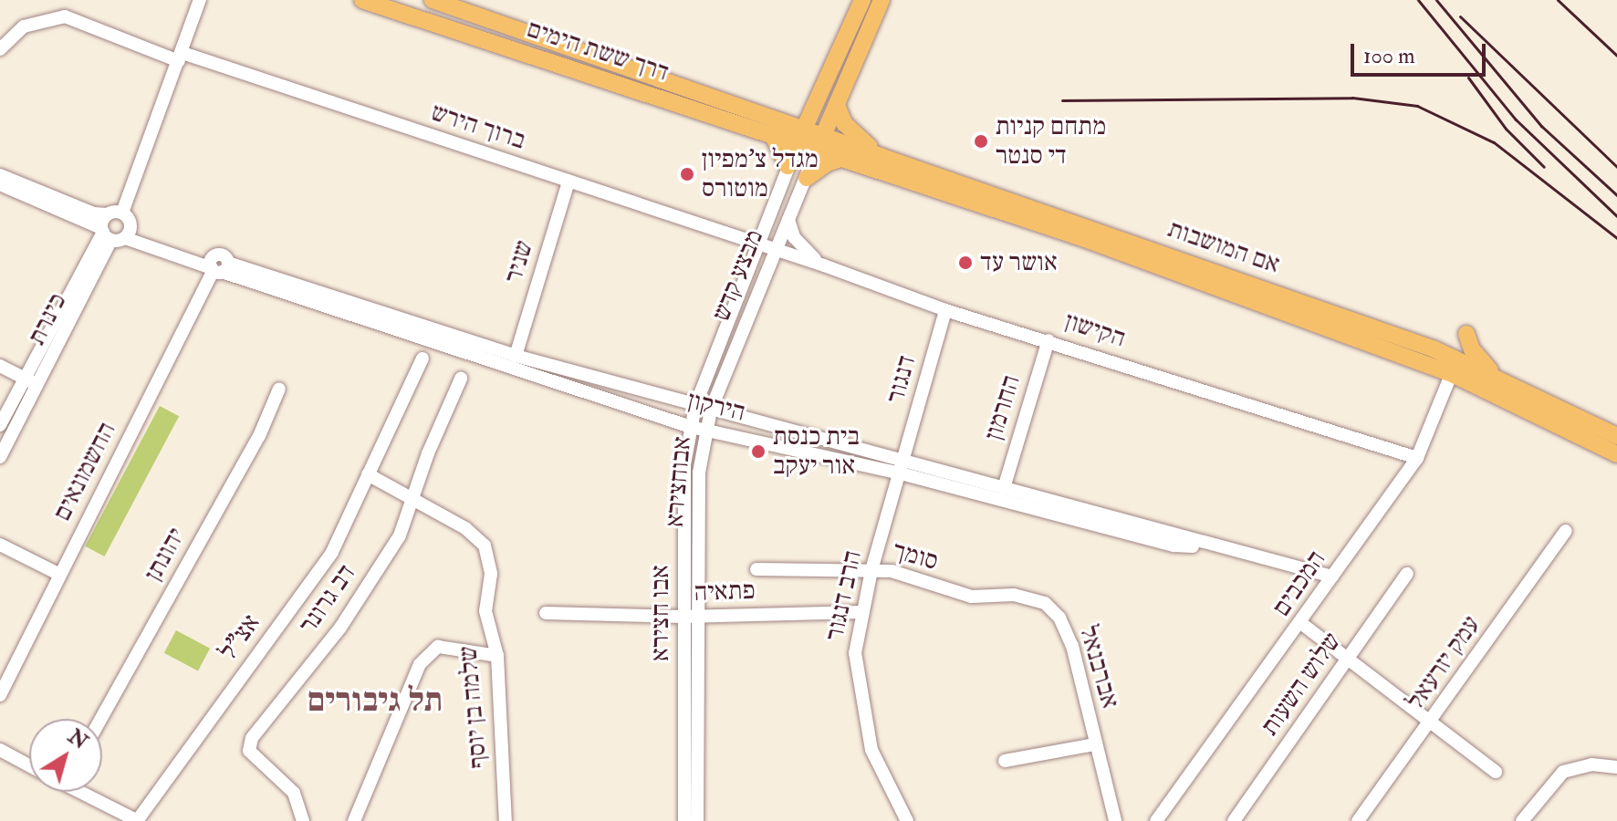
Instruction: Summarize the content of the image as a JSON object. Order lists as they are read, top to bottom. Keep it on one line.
{"streets":{"main road":["דרך ששת הימים","אם המושבות","מבצע קדש"],"street":["ברוך הירש","שניר","כינרת","הקישון","דנגור","הירקון","החרמון","החשמונאים","אבוחצירא","יהונתן","סומך","המכבים","פתאיה","הרב דנגור","דב גרונר","אבו חצירא","אצ\"ל","עמק יזרעאל","אברבנאל","שלוש השעות","שלמה בן יוסף"]},"crossings":[["דרך ששת הימים","אם המושבות"],["דרך ששת הימים","מבצע קדש"],["ברוך הירש","שניר"],["ברוך הירש","מבצע קדש"],["ברוך הירש","הקישון"],["אם המושבות","מבצע קדש"],["אם המושבות","המכבים"],["שניר","הירקון"],["מבצע קדש","הקישון"],["מבצע קדש","הירקון"],["מבצע קדש","אבוחצירא"],["מבצע קדש","אבו חצירא"],["כינרת","הירקון"],["הקישון","דנגור"],["הקישון","החרמון"],["הקישון","המכבים"],["דנגור","הירקון"],["דנגור","הרב דנגור"],["הירקון","החרמון"],["הירקון","החשמונאים"],["הירקון","אבוחצירא"],["הירקון","המכבים"],["הירקון","הרב דנגור"],["הירקון","אבו חצירא"],["אבוחצירא","פתאיה"],["אבוחצירא","אבו חצירא"],["סומך","הרב דנגור"],["סומך","אברבנאל"],["פתאיה","הרב דנגור"],["פתאיה","אבו חצירא"],["דב גרונר","שלמה בן יוסף"],["אצ\"ל","שלמה בן יוסף"]],"districts":["תל גיבורים"],"places":["מתחם קניות די סנטר","מגדל צ'מפיון מוטורס","אושר עד","בית כנסת אור יעקב"],"scale_bar":"100 m","north":"top right"}
